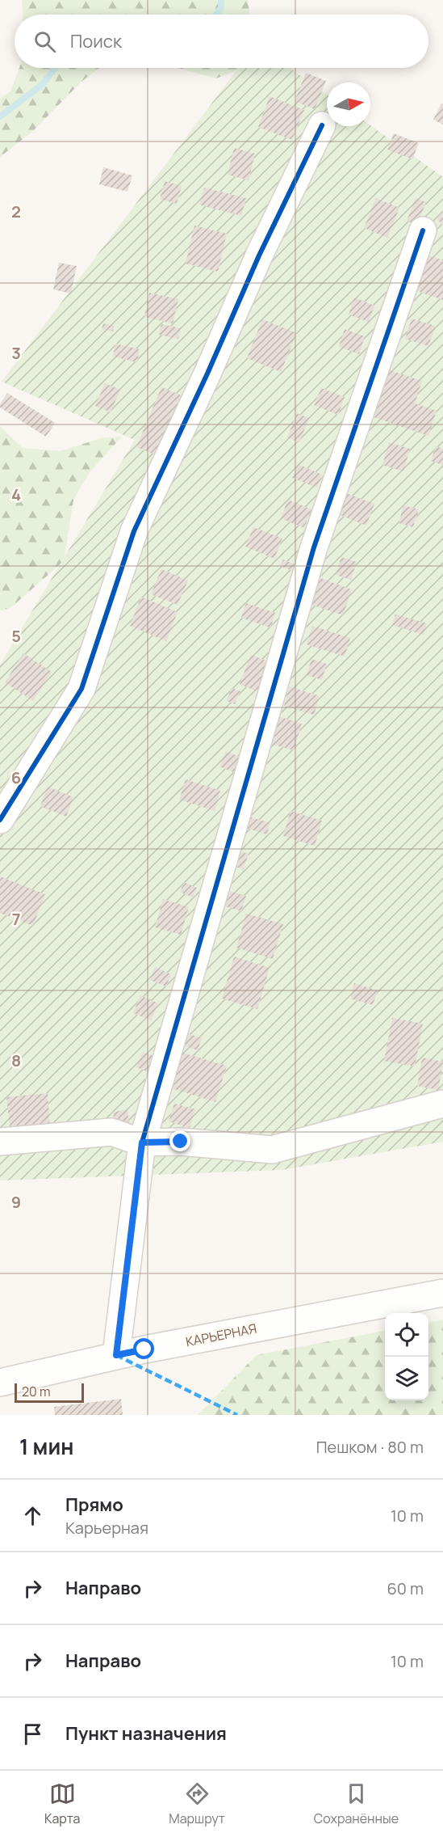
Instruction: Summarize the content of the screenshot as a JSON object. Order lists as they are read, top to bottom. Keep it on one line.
{"streets":{"street":["КАРЬЕРНАЯ"]},"scale_bar":"20 m","north":"right","page":{"search":"Поиск","scale":"20 m","heading":["1 мин","Пешком · 80 m"],"list":[["Прямо","Карьерная","10 m"],["Направо","60 m"],["Направо","10 m"],"Пункт назначения"],"nav":["Карта","Маршрут","Сохранённые"]},"grid":{"rows":["2","3","4","5","6","7","8","9"]}}
